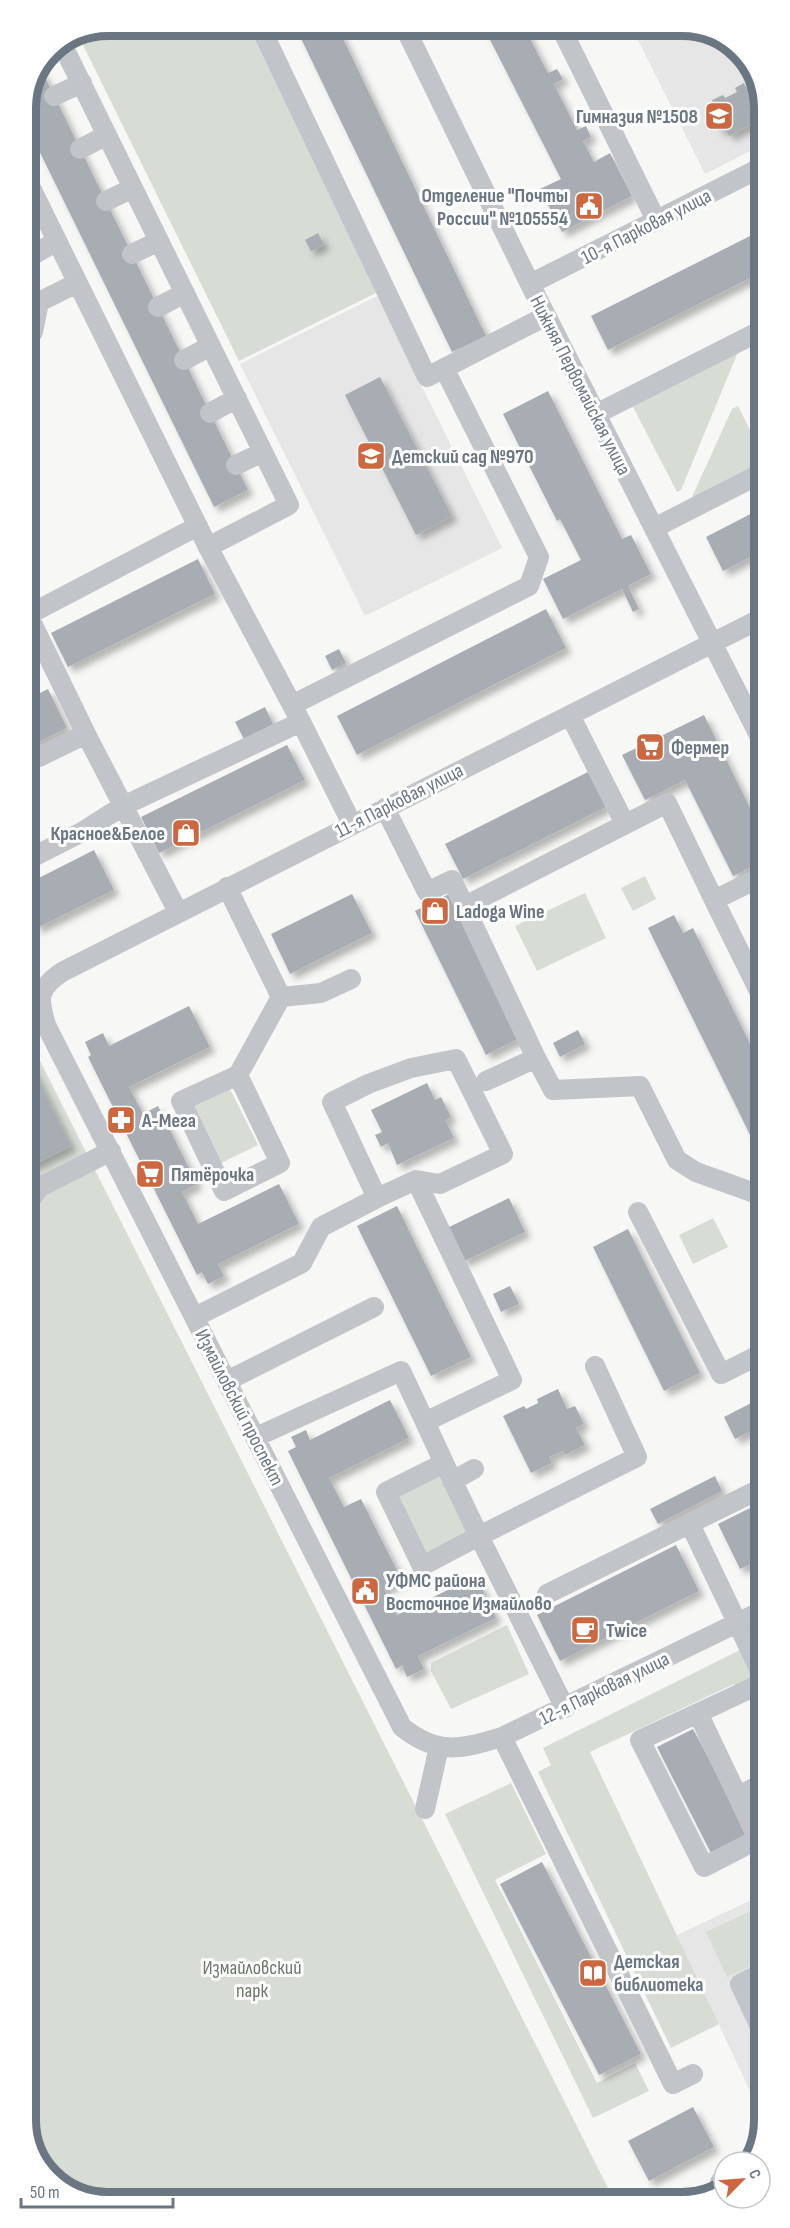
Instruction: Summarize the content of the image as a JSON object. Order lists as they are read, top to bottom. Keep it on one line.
{"streets":{"street":["10-я Парковая улица","Нижняя Первомайская улица","11-я Парковая улица","Измайловский проспект","12-я Парковая улица"]},"crossings":[["10-я Парковая улица","Нижняя Первомайская улица"],["Нижняя Первомайская улица","11-я Парковая улица"],["11-я Парковая улица","Измайловский проспект"],["Измайловский проспект","12-я Парковая улица"]],"parks":["Измайловский парк"],"places":{"school or university":["Гимназия №1508","Детский сад №970"],"public building":["Отделение \"Почты России\" №105554","УФМС района Восточное Измайлово"],"supermarket":["Фермер","Пятёрочка"],"shop":["Красное&Белое","Ladoga Wine"],"pharmacy":["А-Мега"],"cafe":["Twice"],"library":["Детская библиотека"]},"scale_bar":"50 m","north":"top right"}
